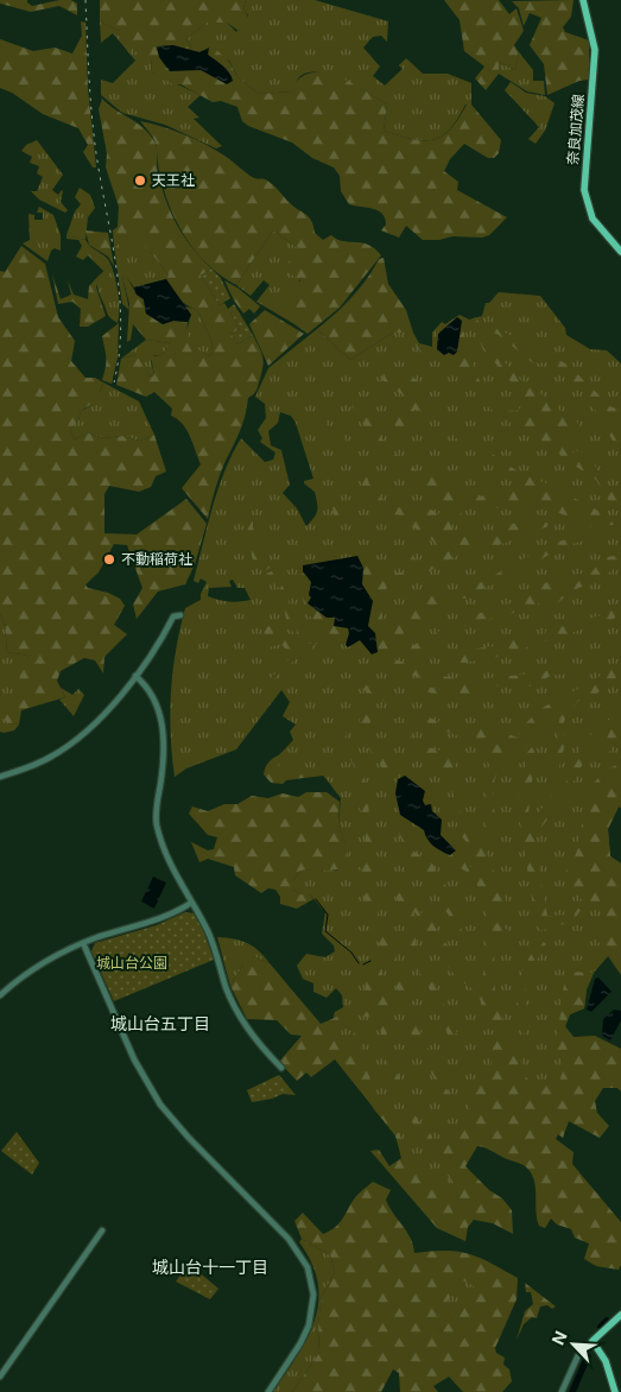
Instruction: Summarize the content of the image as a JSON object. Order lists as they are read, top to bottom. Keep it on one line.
{"streets":{"main road":["奈良加茂線"]},"districts":["城山台五丁目","城山台十一丁目"],"parks":["城山台公園"],"places":["天王社","不動稲荷社"],"north":"top left"}
